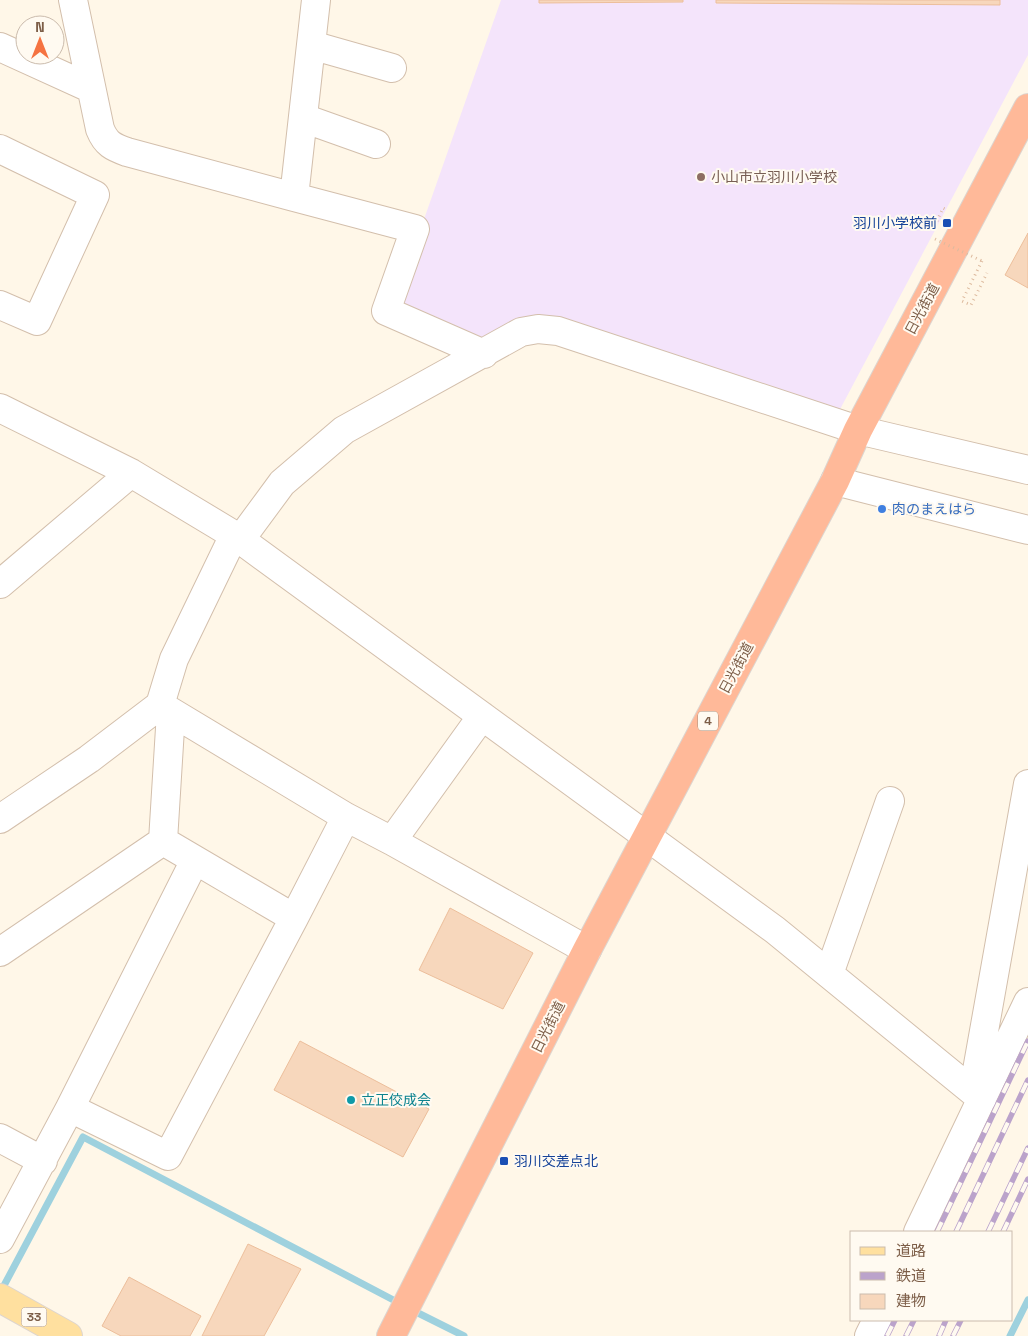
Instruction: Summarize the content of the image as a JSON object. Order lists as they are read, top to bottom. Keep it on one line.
{"streets":{"highway":["日光街道","4"],"main road":["33"]},"places":{"other":["小山市立羽川小学校","肉のまえはら","立正佼成会"],"transit":["羽川小学校前","羽川交差点北"]},"legend":["道路","鉄道","建物"],"north":"top"}
